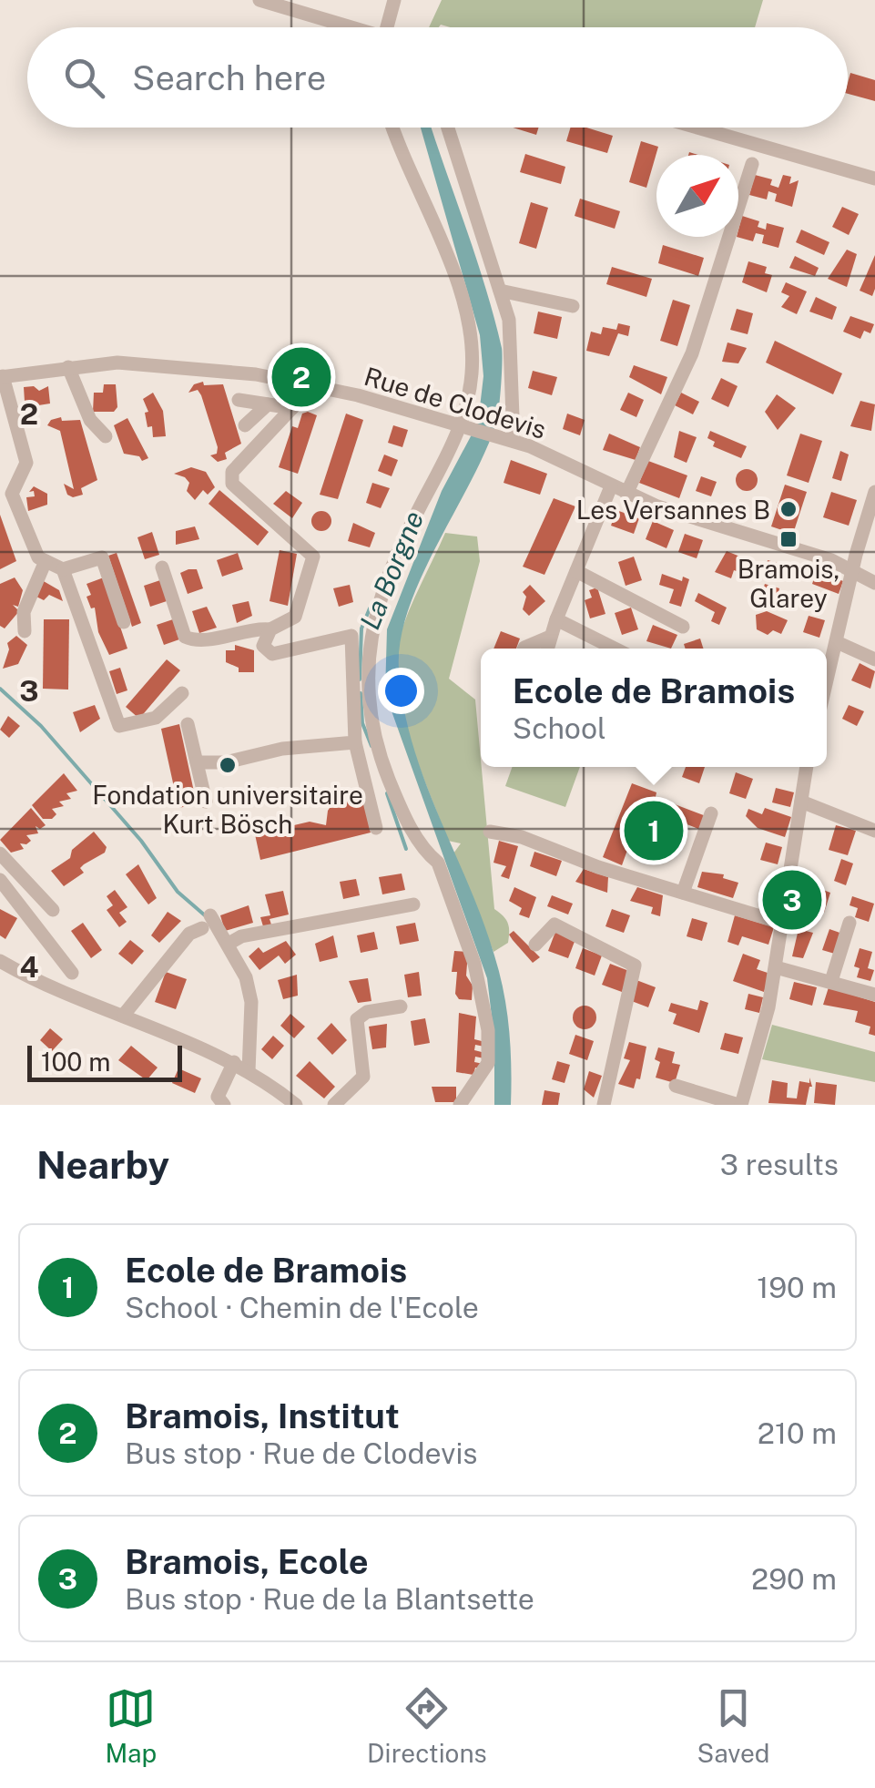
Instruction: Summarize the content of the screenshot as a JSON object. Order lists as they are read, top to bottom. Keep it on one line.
{"streets":{"street":["Rue de Clodevis"]},"water":["La Borgne"],"places":{"other":["Les Versannes B","Fondation universitaire Kurt Bösch"],"transit":["Bramois, Glarey"]},"scale_bar":"100 m","north":"top right","page":{"search":"Search here","pins":["2","1","3"],"popup":["Ecole de Bramois","School"],"scale":"100 m","heading":["Nearby","3 results"],"list":[{"mark":"1","name":"Ecole de Bramois","note":"School · Chemin de l'Ecole","value":"190 m"},{"mark":"2","name":"Bramois, Institut","note":"Bus stop · Rue de Clodevis","value":"210 m"},{"mark":"3","name":"Bramois, Ecole","note":"Bus stop · Rue de la Blantsette","value":"290 m"}],"nav":["Map","Directions","Saved"]},"grid":{"rows":["2","3","4"]}}
